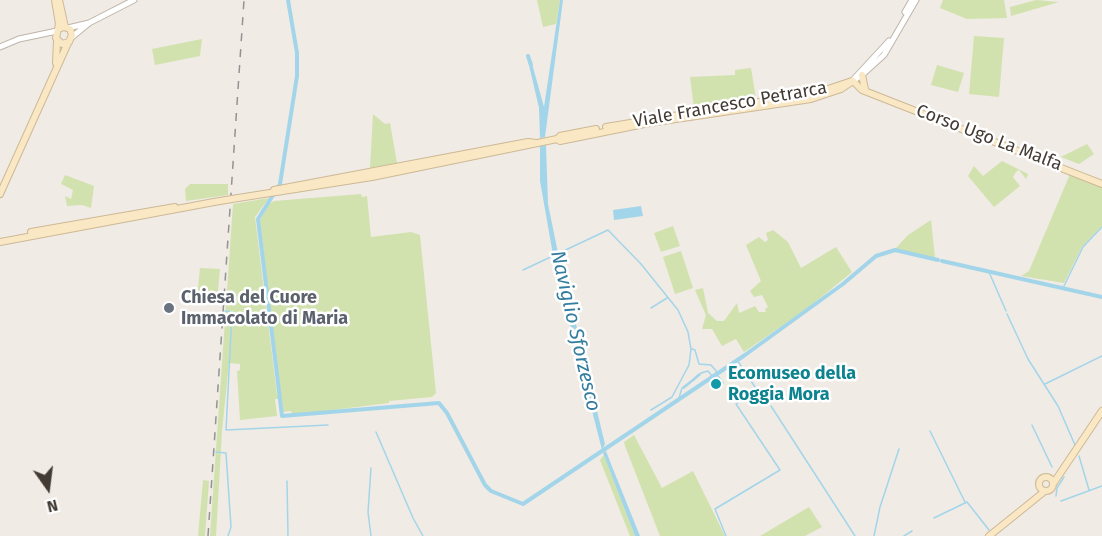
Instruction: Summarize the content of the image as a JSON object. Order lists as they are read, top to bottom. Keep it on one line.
{"streets":{"main road":["Viale Francesco Petrarca","Corso Ugo La Malfa"]},"crossings":[["Viale Francesco Petrarca","Corso Ugo La Malfa"]],"water":["Naviglio Sforzesco"],"places":["Chiesa del Cuore Immacolato di Maria","Ecomuseo della Roggia Mora"],"north":"bottom"}
